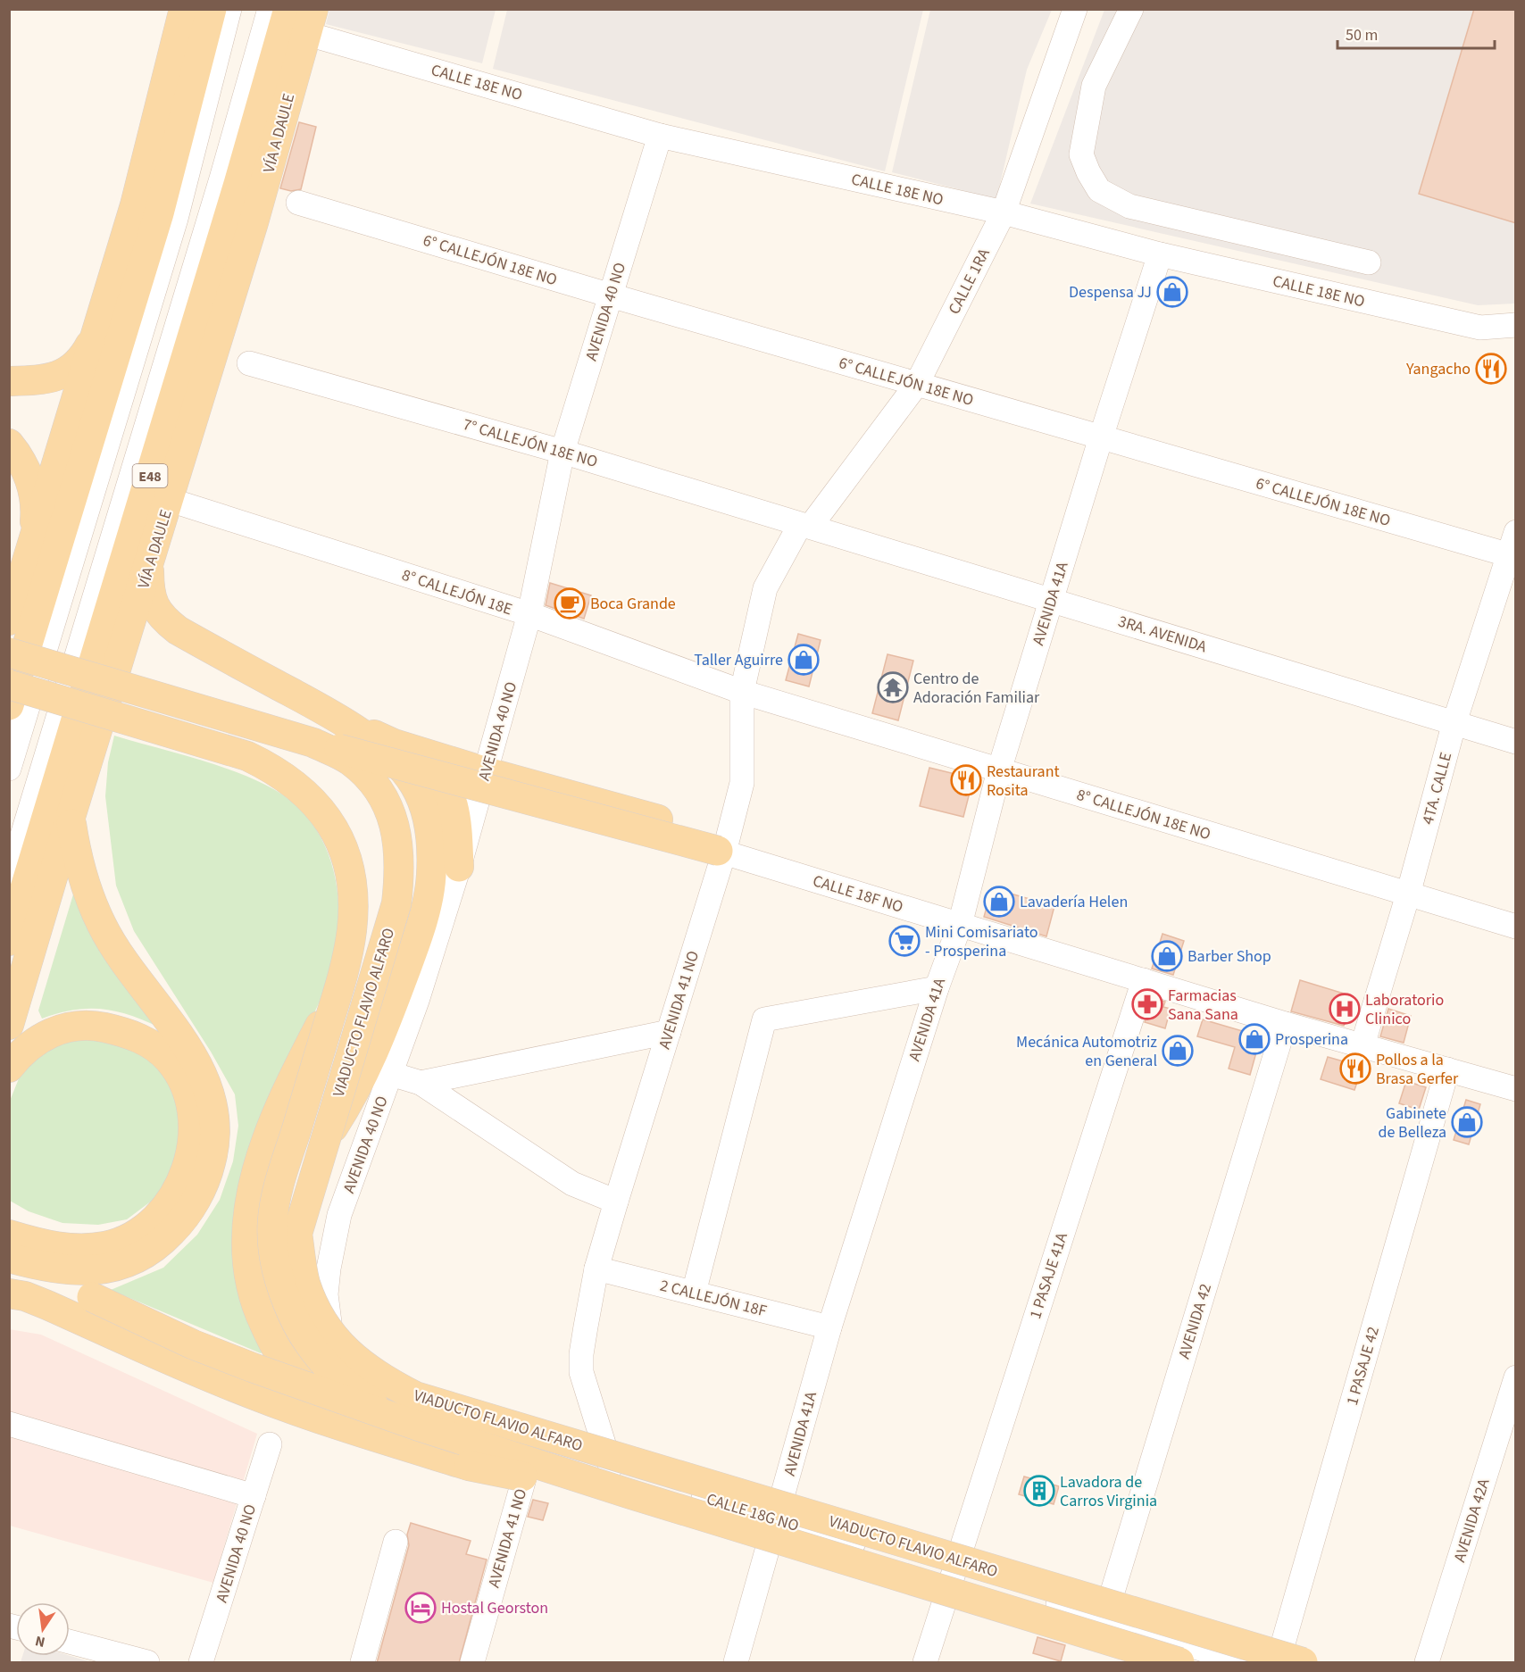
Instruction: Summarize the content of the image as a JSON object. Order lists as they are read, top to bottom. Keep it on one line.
{"streets":{"main road":["VÍA A DAULE","E48","VIADUCTO FLAVIO ALFARO"],"street":["CALLE 18E NO","6° CALLEJÓN 18E NO","CALLE 1RA","AVENIDA 40 NO","7° CALLEJÓN 18E NO","8° CALLEJÓN 18E","AVENIDA 41A","3RA. AVENIDA","4TA. CALLE","8° CALLEJÓN 18E NO","CALLE 18F NO","AVENIDA 41 NO","1 PASAJE 41A","2 CALLEJÓN 18F","AVENIDA 42","1 PASAJE 42","CALLE 18G NO","AVENIDA 42A"]},"crossings":[["CALLE 18E NO","VÍA A DAULE"],["CALLE 18E NO","CALLE 1RA"],["CALLE 18E NO","AVENIDA 40 NO"],["CALLE 18E NO","AVENIDA 41A"],["VÍA A DAULE","8° CALLEJÓN 18E"],["6° CALLEJÓN 18E NO","CALLE 1RA"],["6° CALLEJÓN 18E NO","AVENIDA 40 NO"],["6° CALLEJÓN 18E NO","AVENIDA 41A"],["6° CALLEJÓN 18E NO","4TA. CALLE"],["CALLE 1RA","7° CALLEJÓN 18E NO"],["CALLE 1RA","3RA. AVENIDA"],["CALLE 1RA","AVENIDA 41 NO"],["AVENIDA 40 NO","7° CALLEJÓN 18E NO"],["AVENIDA 40 NO","8° CALLEJÓN 18E"],["AVENIDA 40 NO","CALLE 18G NO"],["7° CALLEJÓN 18E NO","3RA. AVENIDA"],["7° CALLEJÓN 18E NO","AVENIDA 41 NO"],["8° CALLEJÓN 18E","8° CALLEJÓN 18E NO"],["8° CALLEJÓN 18E","AVENIDA 41 NO"],["AVENIDA 41A","3RA. AVENIDA"],["AVENIDA 41A","8° CALLEJÓN 18E NO"],["AVENIDA 41A","CALLE 18F NO"],["AVENIDA 41A","2 CALLEJÓN 18F"],["AVENIDA 41A","CALLE 18G NO"],["3RA. AVENIDA","4TA. CALLE"],["3RA. AVENIDA","AVENIDA 41 NO"],["4TA. CALLE","8° CALLEJÓN 18E NO"],["4TA. CALLE","CALLE 18F NO"],["8° CALLEJÓN 18E NO","AVENIDA 41 NO"],["CALLE 18F NO","AVENIDA 41 NO"],["CALLE 18F NO","1 PASAJE 41A"],["CALLE 18F NO","AVENIDA 42"],["CALLE 18F NO","1 PASAJE 42"],["AVENIDA 41 NO","2 CALLEJÓN 18F"],["AVENIDA 41 NO","CALLE 18G NO"],["VIADUCTO FLAVIO ALFARO","CALLE 18G NO"],["1 PASAJE 41A","CALLE 18G NO"],["AVENIDA 42","CALLE 18G NO"]],"places":{"shop":["Despensa JJ","Taller Aguirre","Lavadería Helen","Barber Shop","Prosperina","Mecánica Automotriz en General","Gabinete de Belleza"],"restaurant":["Yangacho","Restaurant Rosita","Pollos a la Brasa Gerfer"],"cafe":["Boca Grande"],"temple":["Centro de Adoración Familiar"],"supermarket":["Mini Comisariato - Prosperina"],"pharmacy":["Farmacias Sana Sana"],"hospital":["Laboratorio Clinico"],"building":["Lavadora de Carros Virginia"],"hotel":["Hostal Georston"]},"scale_bar":"50 m","north":"bottom"}
